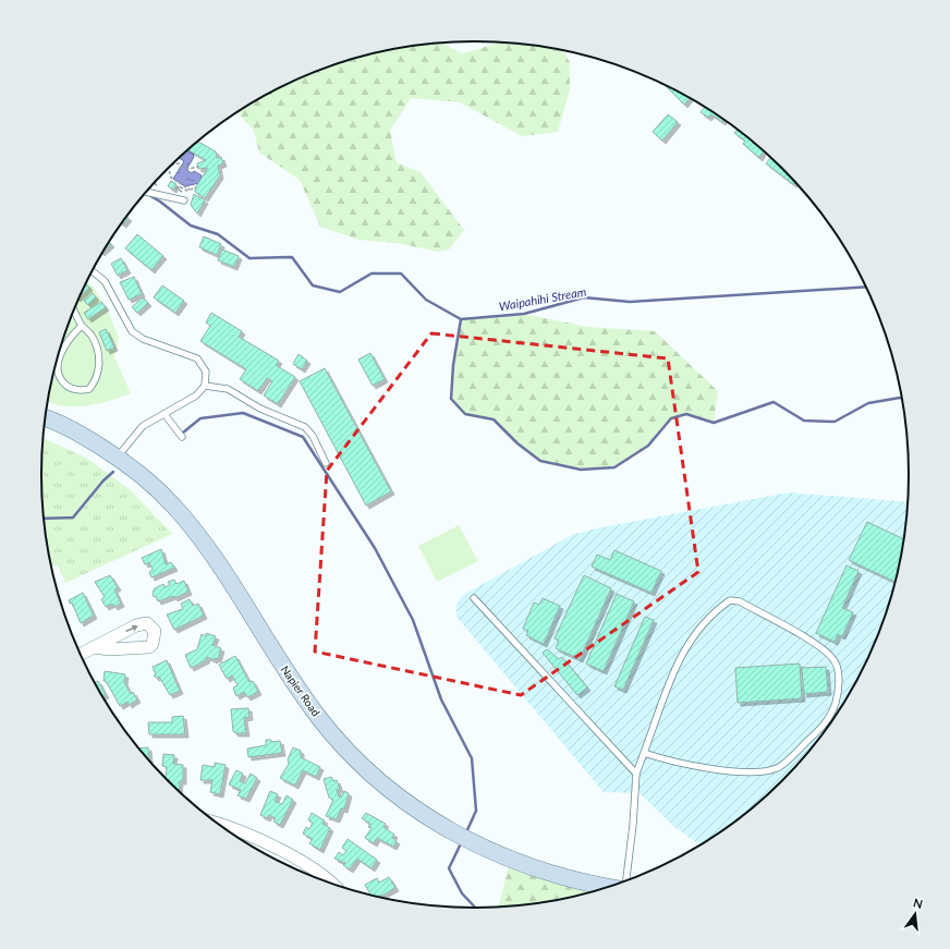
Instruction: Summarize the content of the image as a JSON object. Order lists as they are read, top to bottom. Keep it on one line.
{"streets":{"main road":["Napier Road"]},"water":["Waipahihi Stream"],"north":"top"}
